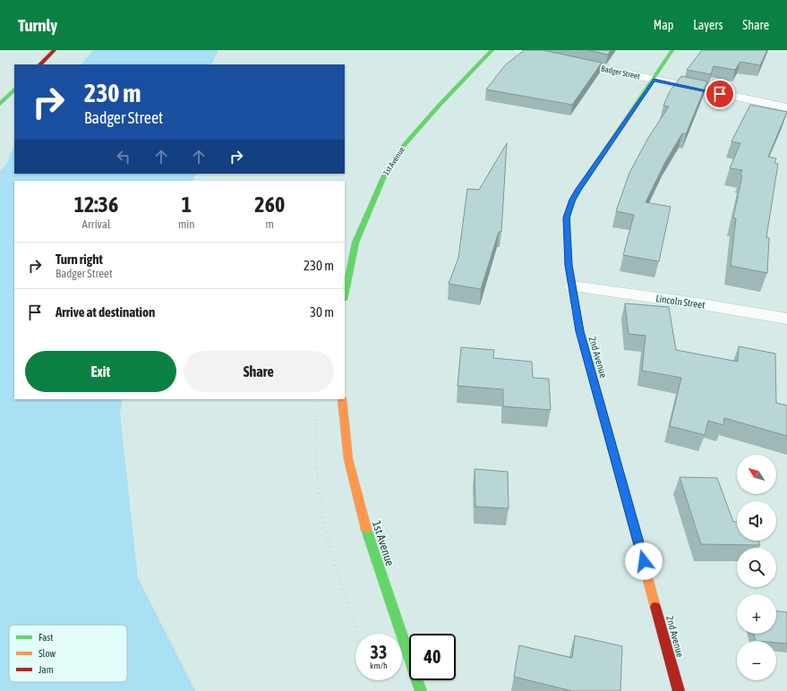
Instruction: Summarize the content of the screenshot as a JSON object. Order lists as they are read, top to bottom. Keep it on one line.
{"streets":{"street":["Badger Street","1st Avenue","Lincoln Street","2nd Avenue"]},"crossings":[["Badger Street","2nd Avenue"],["Lincoln Street","2nd Avenue"]],"legend":["Fast","Slow","Jam"],"north":"top left","page":{"header":"Turnly","nav":["Map","Layers","Share"],"turn":["230 m","Badger Street"],"eta":["12:36","Arrival","1","min","260","m"],"list":[{"name":"Turn right","note":"Badger Street","value":"230 m"},{"name":"Arrive at destination","value":"30 m"}],"buttons":["Exit","Share"],"map_buttons":["+","−"],"speed":"33 km/h","limit":"40"}}
